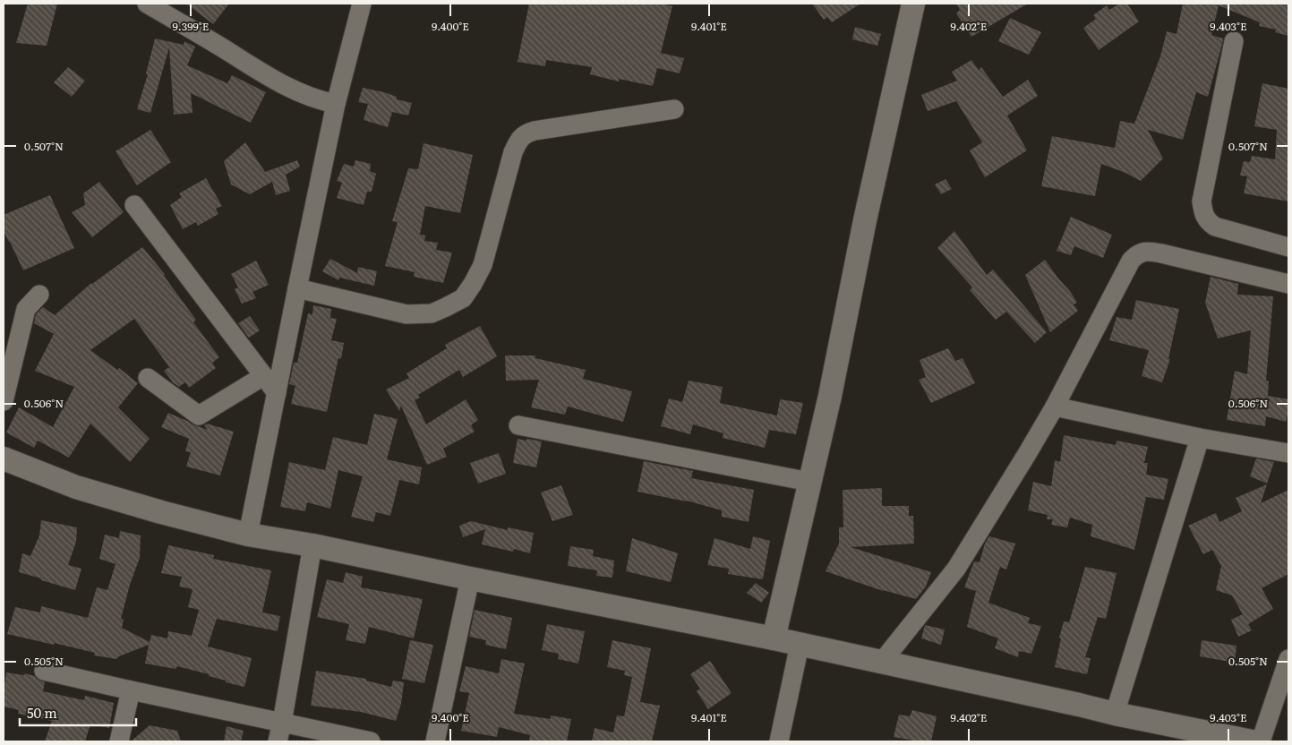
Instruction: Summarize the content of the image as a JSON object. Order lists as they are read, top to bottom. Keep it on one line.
{"scale_bar":"50 m","coordinates":["9.399°E","9.400°E","9.401°E","9.402°E","9.403°E","0.507°N","0.506°N","0.505°N"]}
